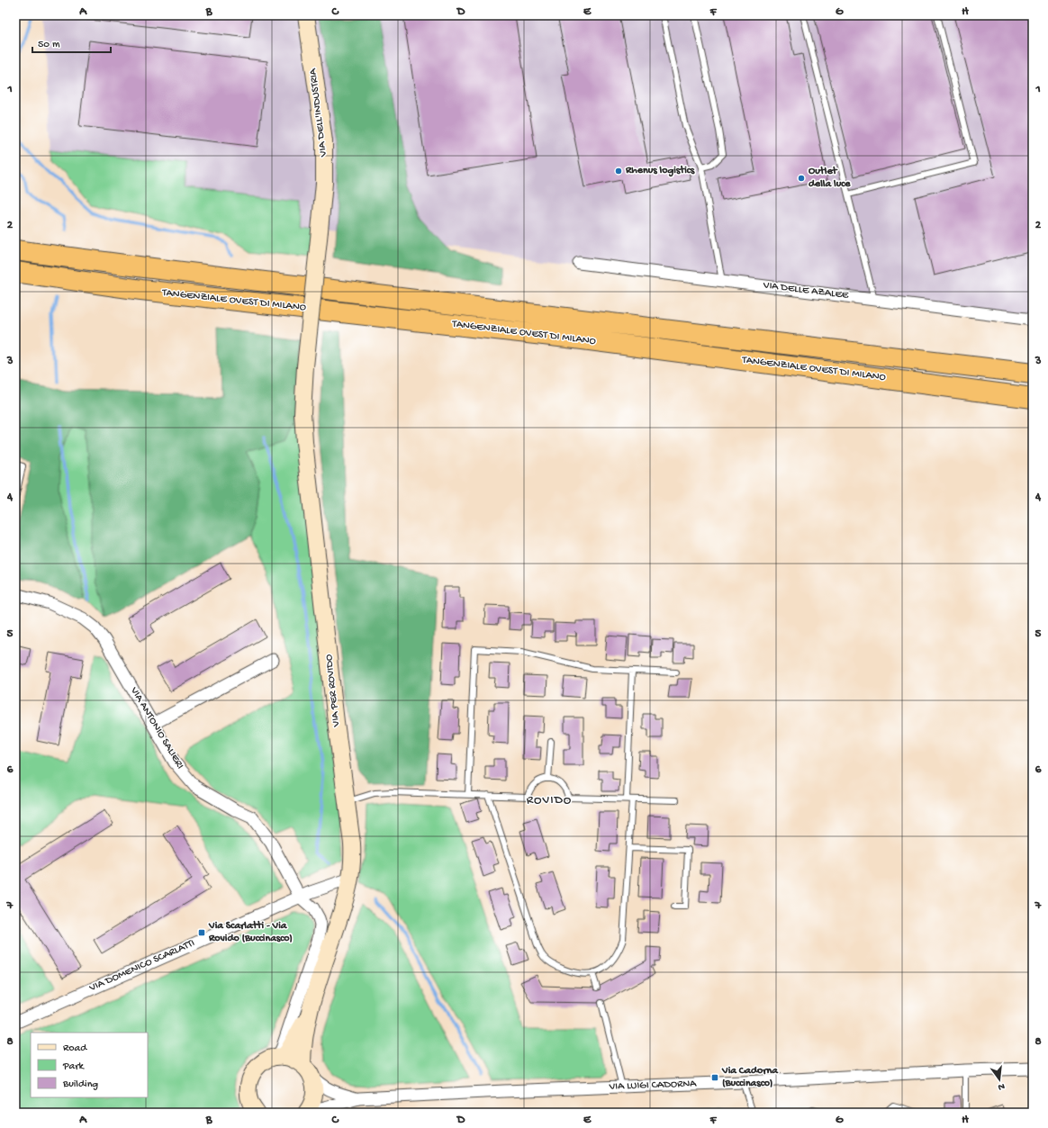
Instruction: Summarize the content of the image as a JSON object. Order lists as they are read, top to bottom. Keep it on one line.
{"streets":{"highway":["TANGENZIALE OVEST DI MILANO"],"street":["VIA DELL'INDUSTRIA","VIA DELLE AZALEE","VIA PER ROVIDO","VIA ANTONIO SALIERI","VIA DOMENICO SCARLATTI","VIA LUIGI CADORNA"]},"crossings":[["VIA DELL'INDUSTRIA","VIA PER ROVIDO"],["VIA PER ROVIDO","VIA ANTONIO SALIERI"],["VIA PER ROVIDO","VIA DOMENICO SCARLATTI"],["VIA PER ROVIDO","VIA LUIGI CADORNA"],["VIA ANTONIO SALIERI","VIA DOMENICO SCARLATTI"]],"districts":["ROVIDO"],"places":{"other":["Rhenus logistics","Outlet della luce"],"transit":["Via Scarlatti - Via Rovido (Buccinasco)","Via Cadorna (Buccinasco)"]},"legend":["Road","Park","Building"],"scale_bar":"50 m","north":"bottom","grid":{"columns":["A","B","C","D","E","F","G","H"],"rows":["1","2","3","4","5","6","7","8"]}}
